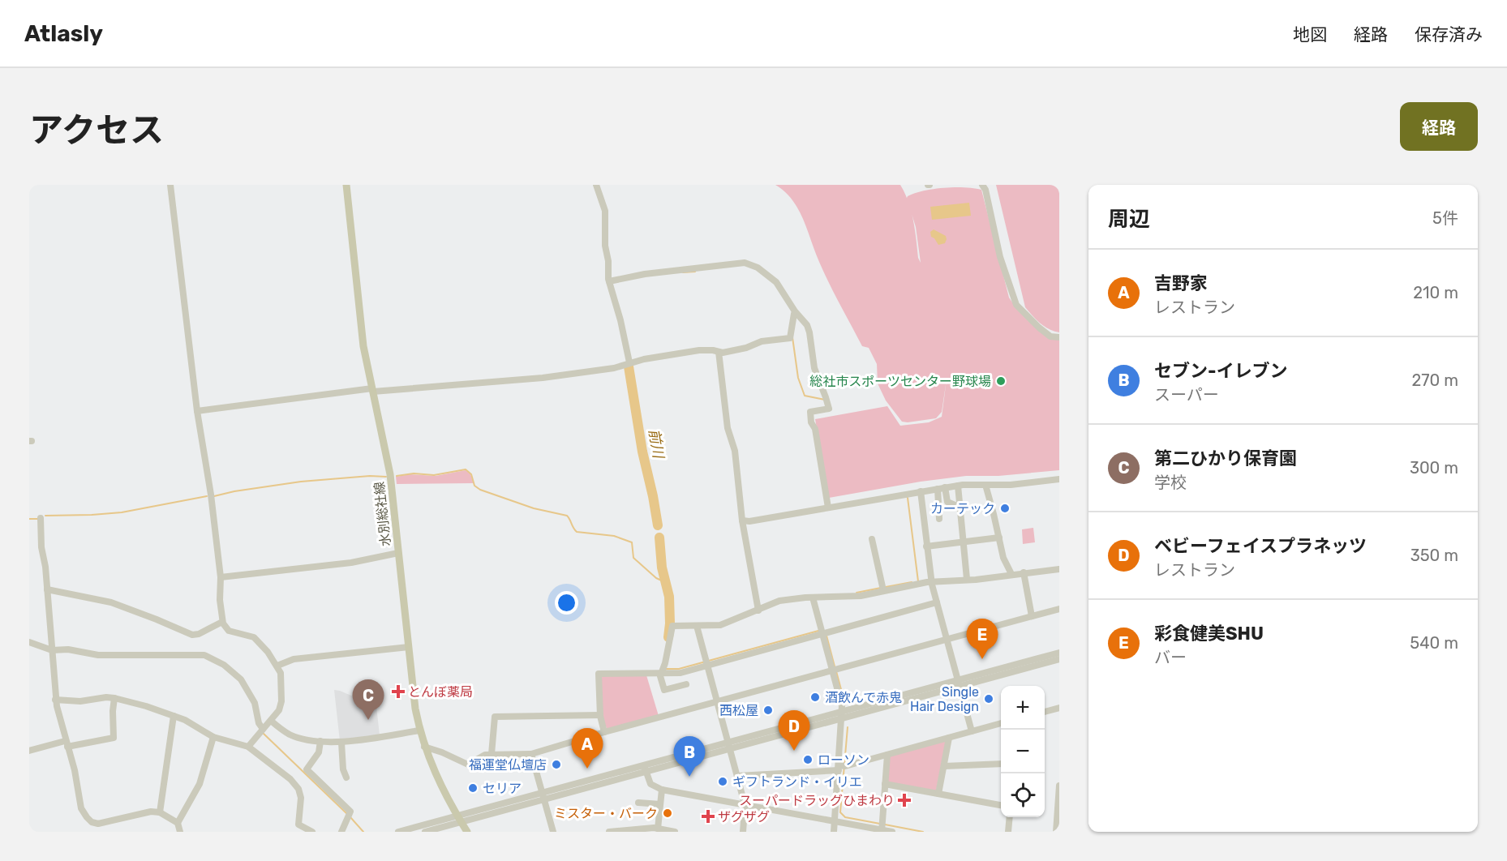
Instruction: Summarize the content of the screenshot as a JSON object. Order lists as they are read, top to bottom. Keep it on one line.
{"streets":{"main road":["水別総社線"]},"water":["前川"],"places":{"other":["総社市スポーツセンター野球場","カーテック","酒飲んで赤鬼","Single Hair Design","西松屋","ローソン","福運堂仏壇店","ギフトランド・イリエ","セリア","ミスター・バーク"],"health":["とんぼ薬局","スーパードラッグひまわり","ザグザグ"]},"page":{"header":"Atlasly","nav":["地図","経路","保存済み"],"title":"アクセス","buttons":"経路","heading":["周辺","5件"],"list":[{"mark":"A","name":"吉野家","note":"レストラン","value":"210 m"},{"mark":"B","name":"セブン-イレブン","note":"スーパー","value":"270 m"},{"mark":"C","name":"第二ひかり保育園","note":"学校","value":"300 m"},{"mark":"D","name":"ベビーフェイスプラネッツ","note":"レストラン","value":"350 m"},{"mark":"E","name":"彩食健美SHU","note":"バー","value":"540 m"}],"pins":["E","C","D","A","B"],"map_buttons":["+","−"]}}
